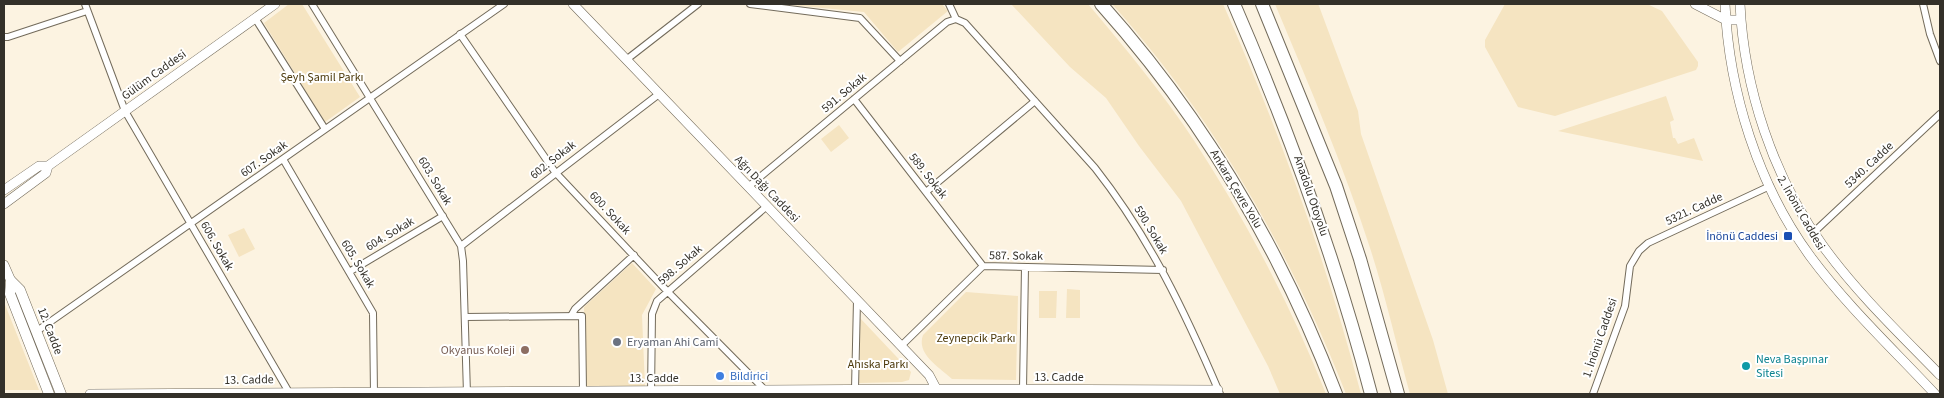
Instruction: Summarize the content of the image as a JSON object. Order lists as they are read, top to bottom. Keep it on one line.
{"streets":{"highway":["Ankara Çevre Yolu","Anadolu Otoyolu"],"main road":["12. Cadde"],"street":["Gülüm Caddesi","591. Sokak","607. Sokak","602. Sokak","5340. Cadde","589. Sokak","603. Sokak","Ağrı Dağı Caddesi","5321. Cadde","600. Sokak","2. İnönü Caddesi","590. Sokak","604. Sokak","606. Sokak","587. Sokak","605. Sokak","598. Sokak","1. İnönü Caddesi","13. Cadde"]},"crossings":[["Gülüm Caddesi","606. Sokak"],["591. Sokak","589. Sokak"],["591. Sokak","Ağrı Dağı Caddesi"],["591. Sokak","590. Sokak"],["607. Sokak","603. Sokak"],["607. Sokak","600. Sokak"],["607. Sokak","606. Sokak"],["607. Sokak","605. Sokak"],["607. Sokak","12. Cadde"],["602. Sokak","603. Sokak"],["602. Sokak","Ağrı Dağı Caddesi"],["602. Sokak","600. Sokak"],["5340. Cadde","2. İnönü Caddesi"],["589. Sokak","587. Sokak"],["603. Sokak","604. Sokak"],["603. Sokak","13. Cadde"],["Ağrı Dağı Caddesi","587. Sokak"],["Ağrı Dağı Caddesi","598. Sokak"],["Ağrı Dağı Caddesi","13. Cadde"],["5321. Cadde","2. İnönü Caddesi"],["5321. Cadde","1. İnönü Caddesi"],["600. Sokak","598. Sokak"],["600. Sokak","13. Cadde"],["590. Sokak","587. Sokak"],["590. Sokak","13. Cadde"],["604. Sokak","605. Sokak"],["606. Sokak","13. Cadde"],["605. Sokak","13. Cadde"],["598. Sokak","13. Cadde"]],"parks":["Şeyh Şamil Parkı","Zeynepcik Parkı","Ahıska Parkı"],"places":{"transit":["İnönü Caddesi"],"other":["Eryaman Ahi Cami","Okyanus Koleji","Neva Başpınar Sitesi","Bildirici"]}}
